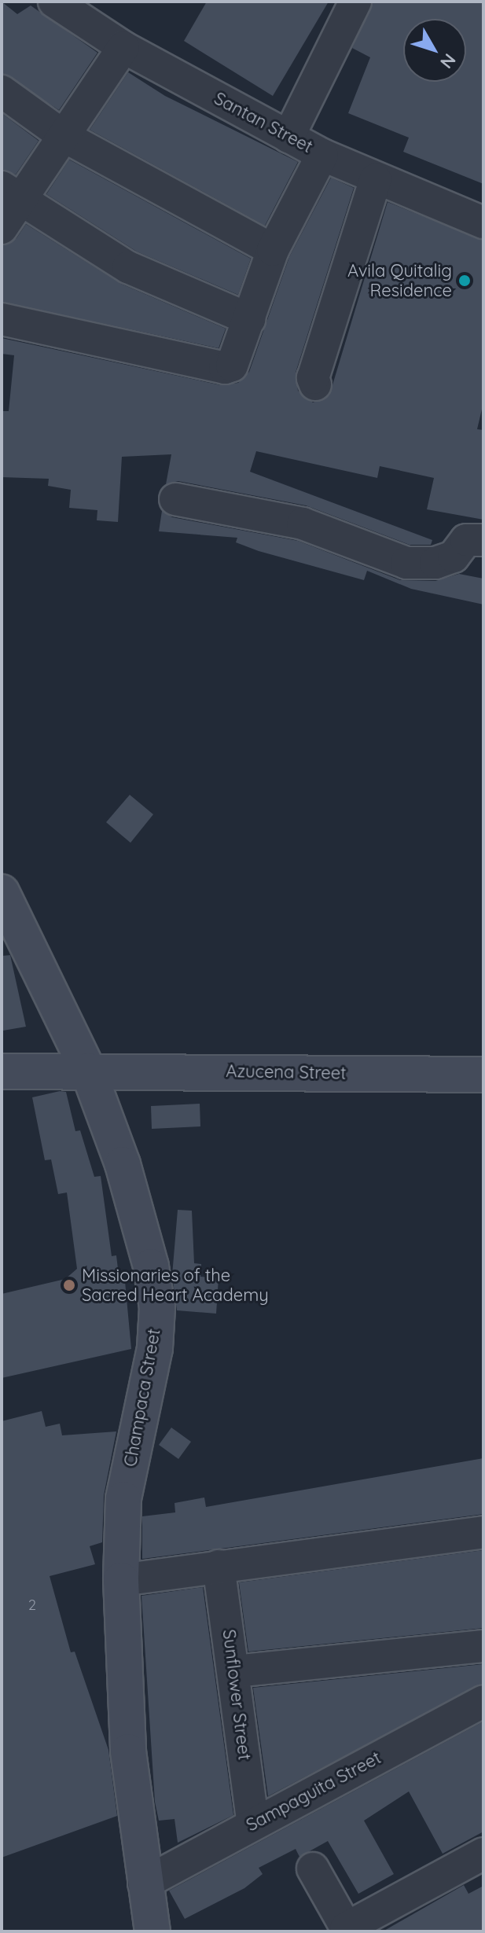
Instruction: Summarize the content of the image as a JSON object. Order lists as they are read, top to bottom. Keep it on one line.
{"streets":{"street":["Santan Street","Azucena Street","Champaca Street","Sunflower Street","Sampaguita Street"]},"crossings":[["Azucena Street","Champaca Street"],["Champaca Street","Sampaguita Street"],["Sunflower Street","Sampaguita Street"]],"places":["Avila Quitalig Residence","Missionaries of the Sacred Heart Academy"],"house_numbers":["2"],"north":"bottom right"}
